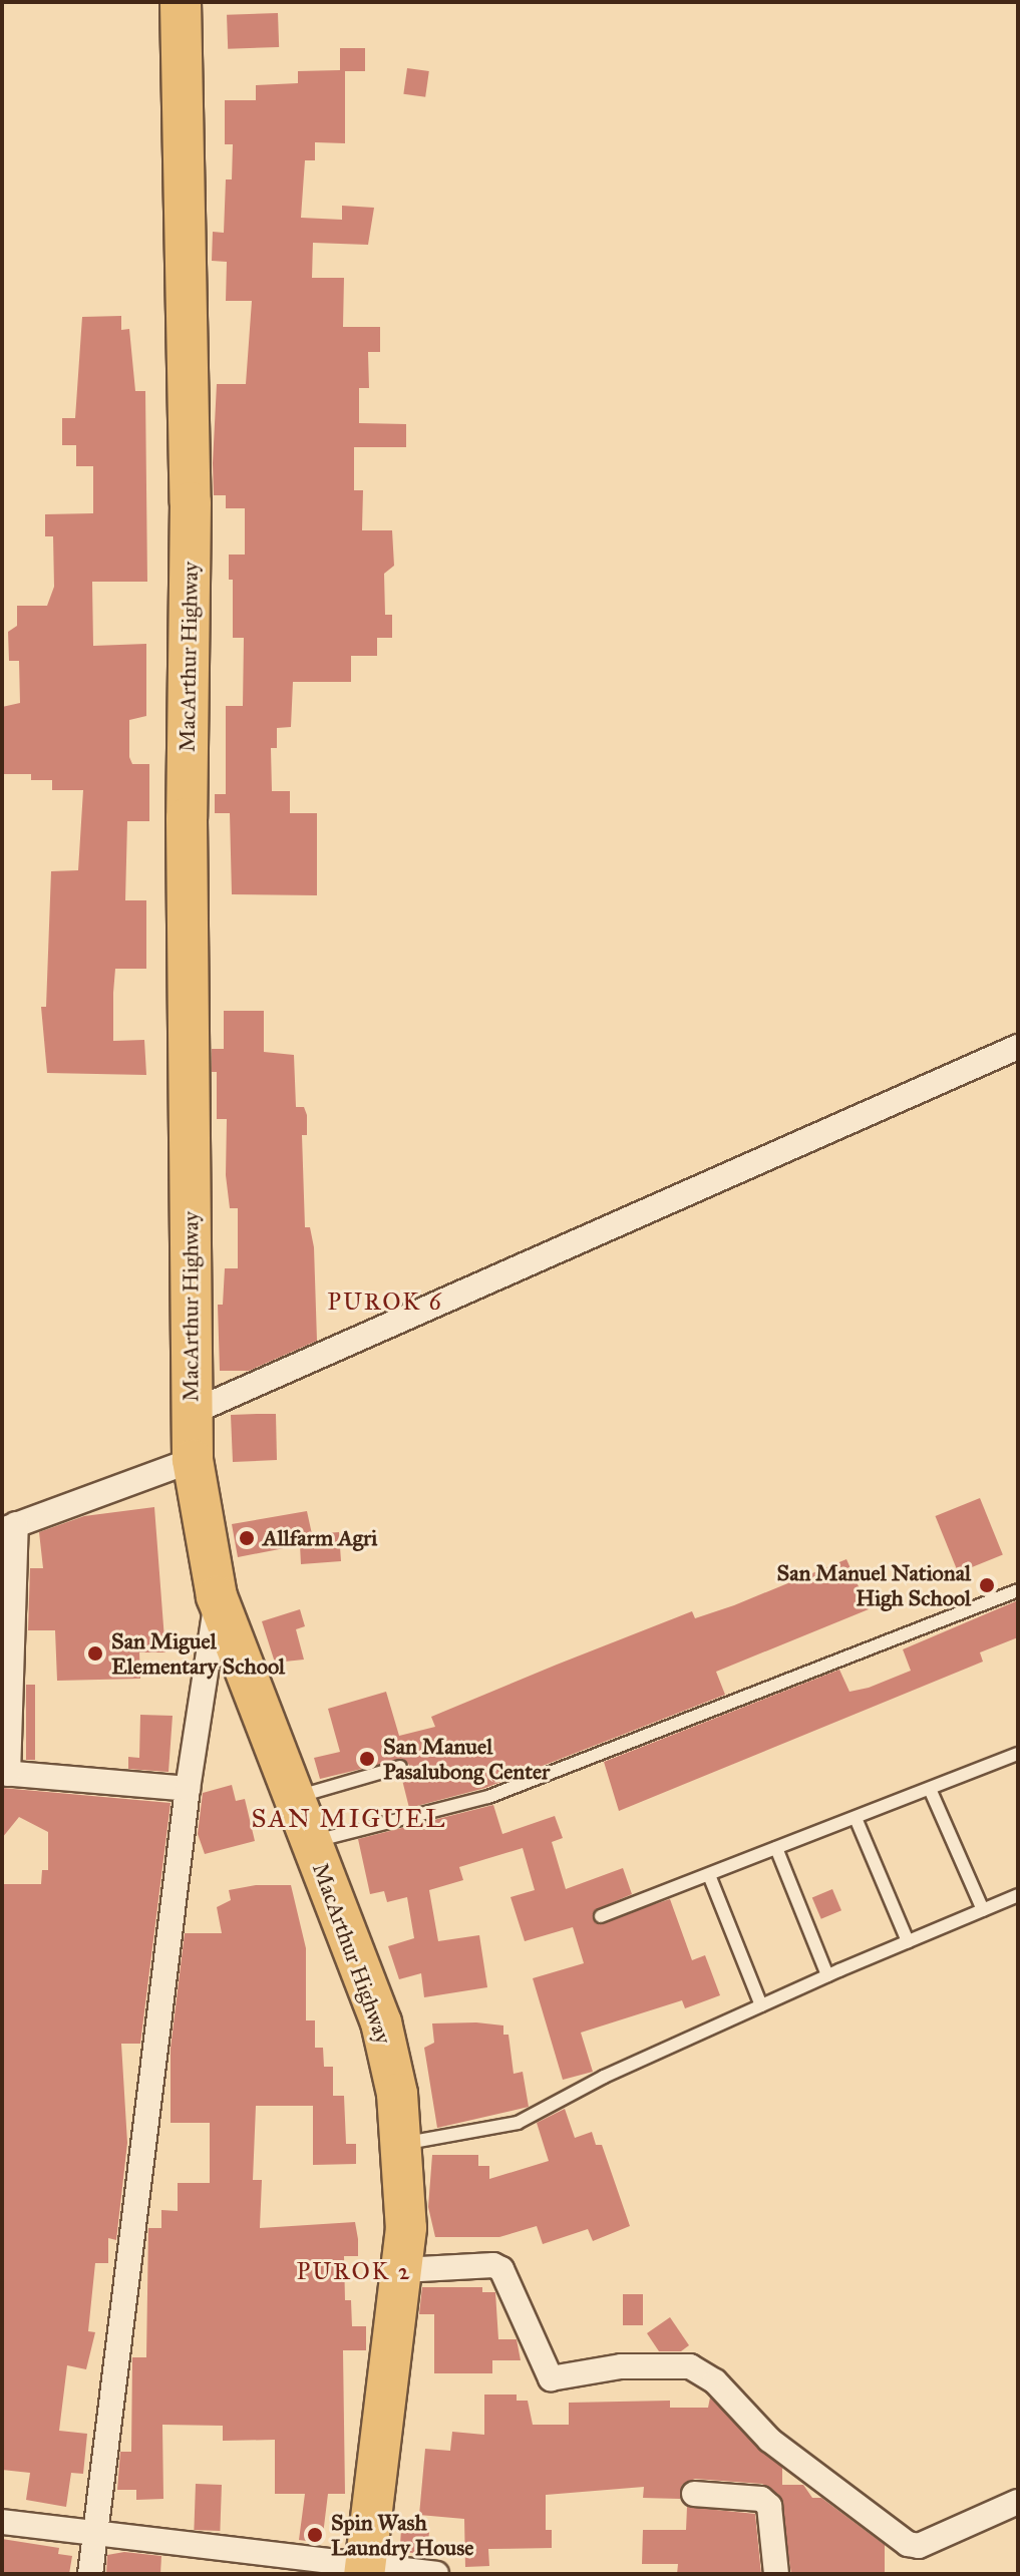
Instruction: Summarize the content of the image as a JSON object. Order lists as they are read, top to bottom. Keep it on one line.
{"streets":{"highway":["MacArthur Highway"]},"districts":["PUROK 6","SAN MIGUEL","PUROK 2"],"places":["Allfarm Agri","San Manuel National High School","San Miguel Elementary School","San Manuel Pasalubong Center","Spin Wash Laundry House"]}
